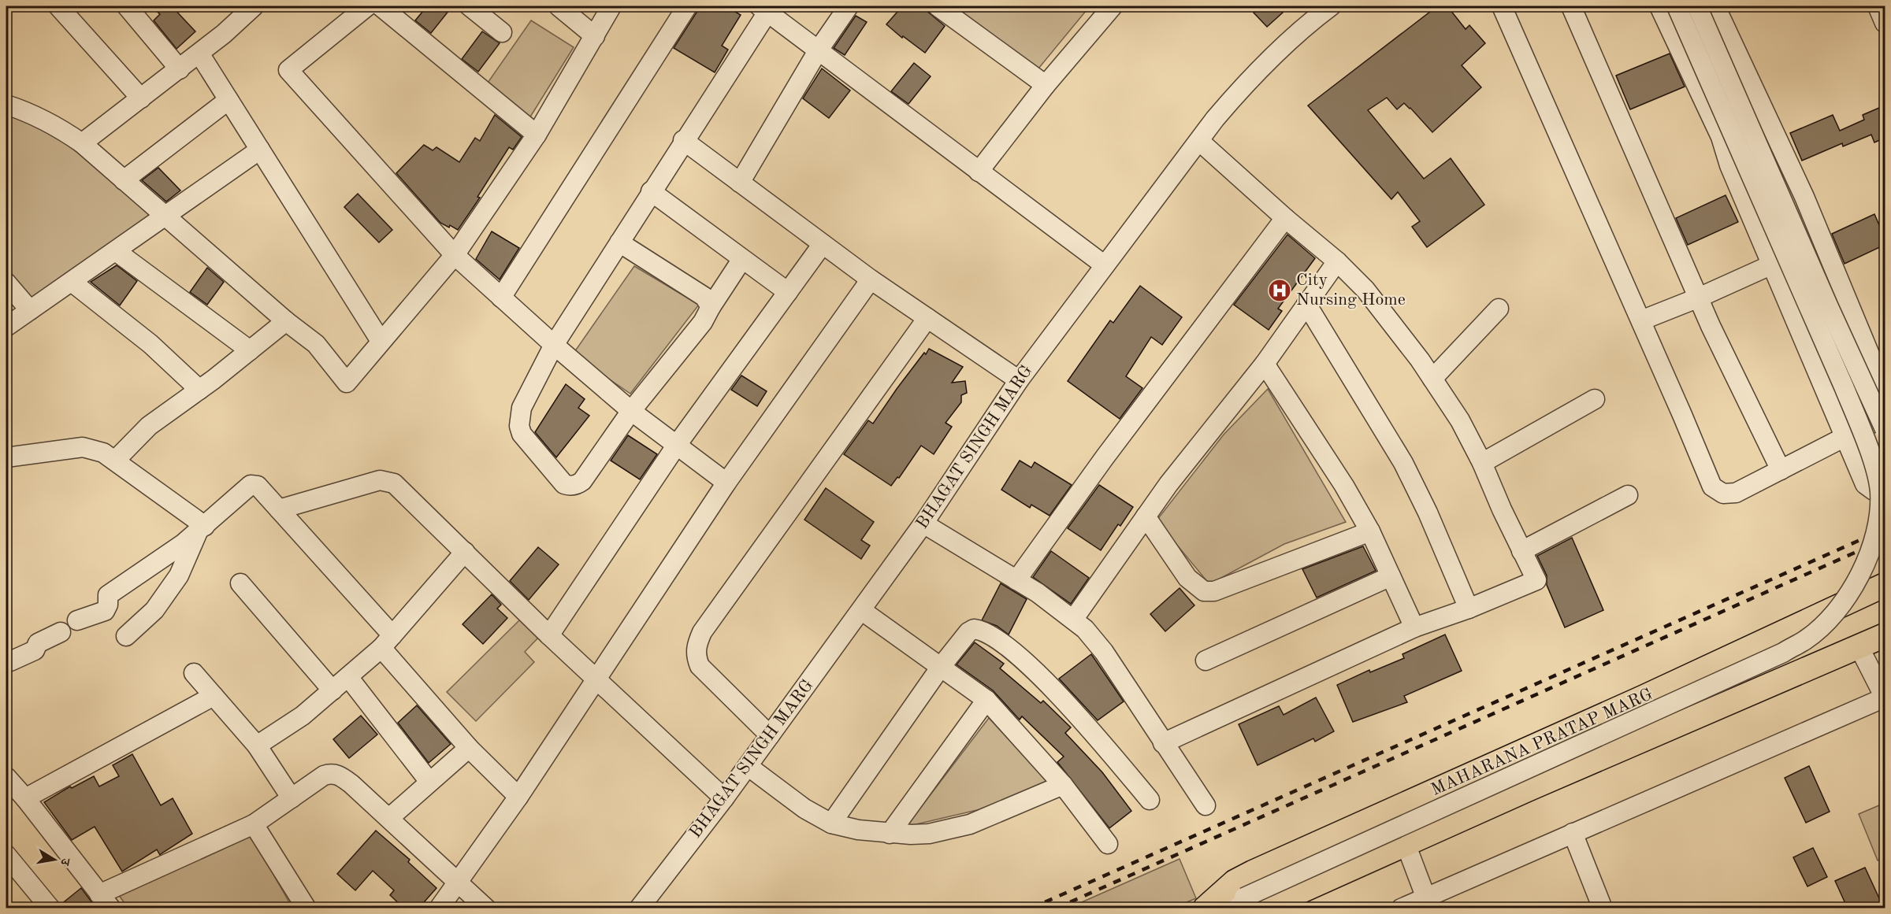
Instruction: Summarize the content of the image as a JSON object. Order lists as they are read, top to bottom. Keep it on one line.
{"streets":{"main road":["MAHARANA PRATAP MARG"],"street":["BHAGAT SINGH MARG"]},"places":{"hospital":["City Nursing Home"]},"north":"right"}
